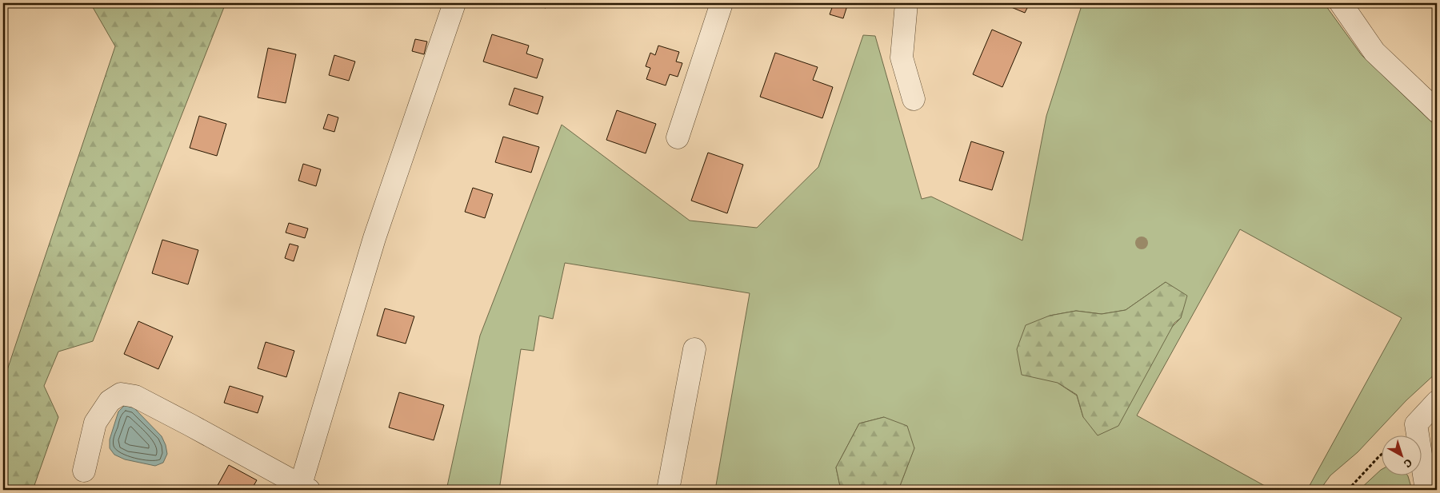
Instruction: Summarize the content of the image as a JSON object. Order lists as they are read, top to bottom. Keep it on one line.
{"north":"bottom right"}
